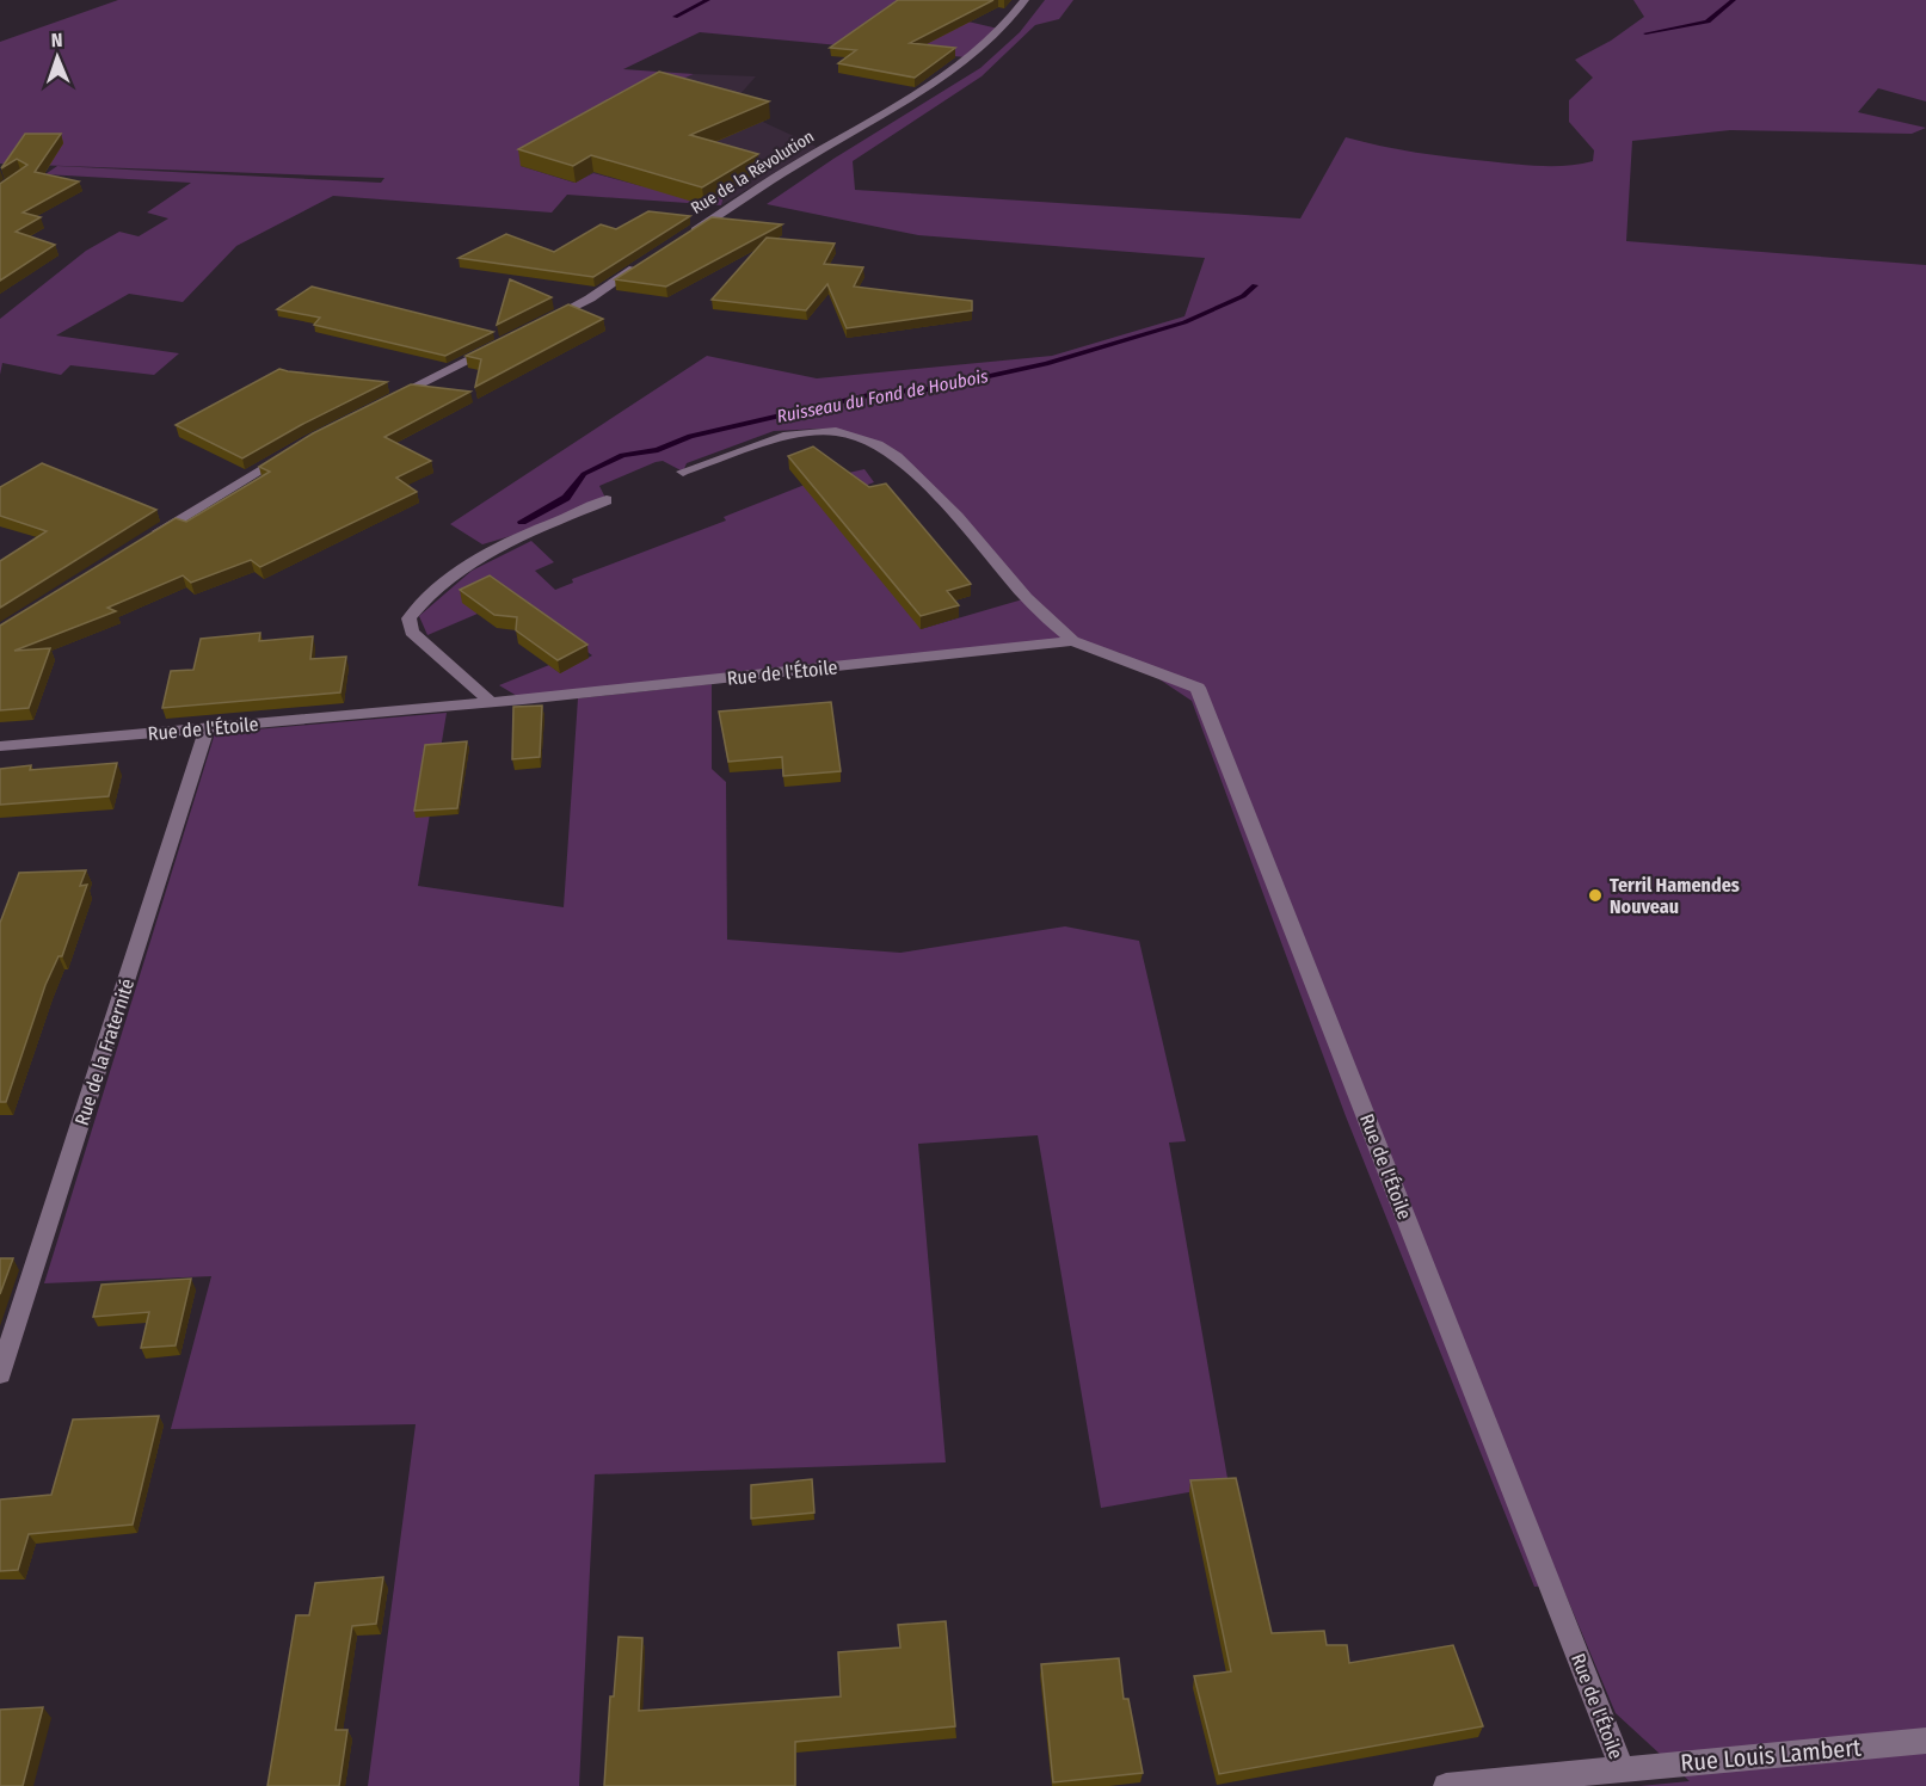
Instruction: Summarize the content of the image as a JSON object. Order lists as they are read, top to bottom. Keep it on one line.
{"streets":{"street":["Rue de la Révolution","Rue de l'Étoile","Rue de la Fraternité","Rue Louis Lambert"]},"crossings":[["Rue de l'Étoile","Rue de la Fraternité"],["Rue de l'Étoile","Rue Louis Lambert"]],"water":["Ruisseau du Fond de Houbois"],"places":["Terril Hamendes Nouveau"],"north":"top"}
